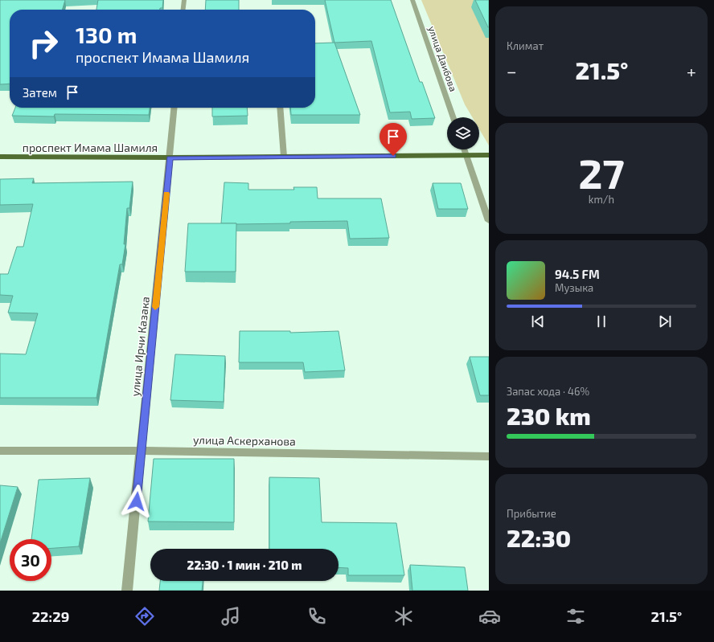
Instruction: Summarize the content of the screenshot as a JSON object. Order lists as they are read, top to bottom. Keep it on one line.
{"streets":{"main road":["проспект Имама Шамиля"],"street":["улица Даибова","улица Ирчи Казака","улица Аскерханова"]},"crossings":[["проспект Имама Шамиля","улица Ирчи Казака"],["улица Ирчи Казака","улица Аскерханова"]],"page":{"tile":["Климат",["27","km/h"],["Запас хода · 46%","230 km"],["Прибытие","22:30"]],"turn":["130 m","проспект Имама Шамиля"],"heat":["−","21.5°","+"],"then":"Затем","song":["94.5 FM","Музыка"],"limit":"30","trip":"22:30 · 1 мин · 210 m","tabs":["22:29","21.5°"]}}
